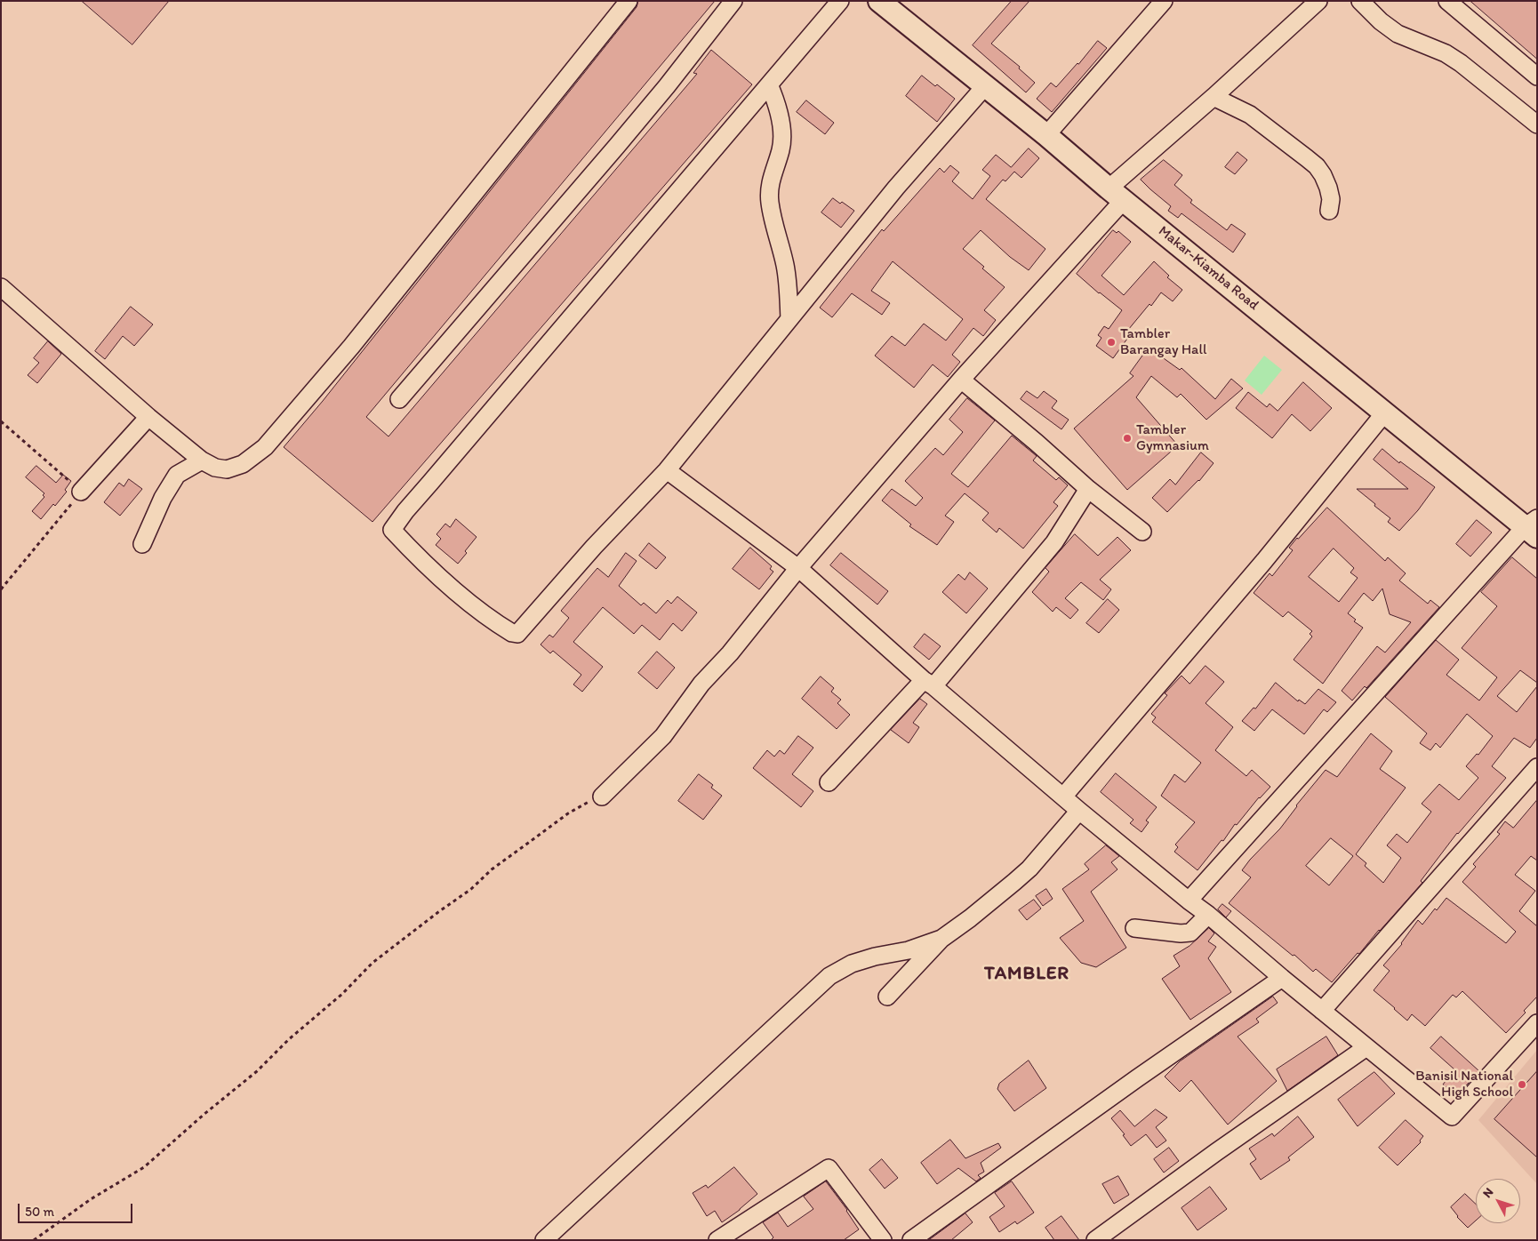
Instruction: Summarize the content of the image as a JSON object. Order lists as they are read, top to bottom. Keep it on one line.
{"streets":{"main road":["Makar-Kiamba Road"]},"districts":["TAMBLER"],"places":["Tambler Barangay Hall","Tambler Gymnasium","Banisil National High School"],"scale_bar":"50 m","north":"top left"}
